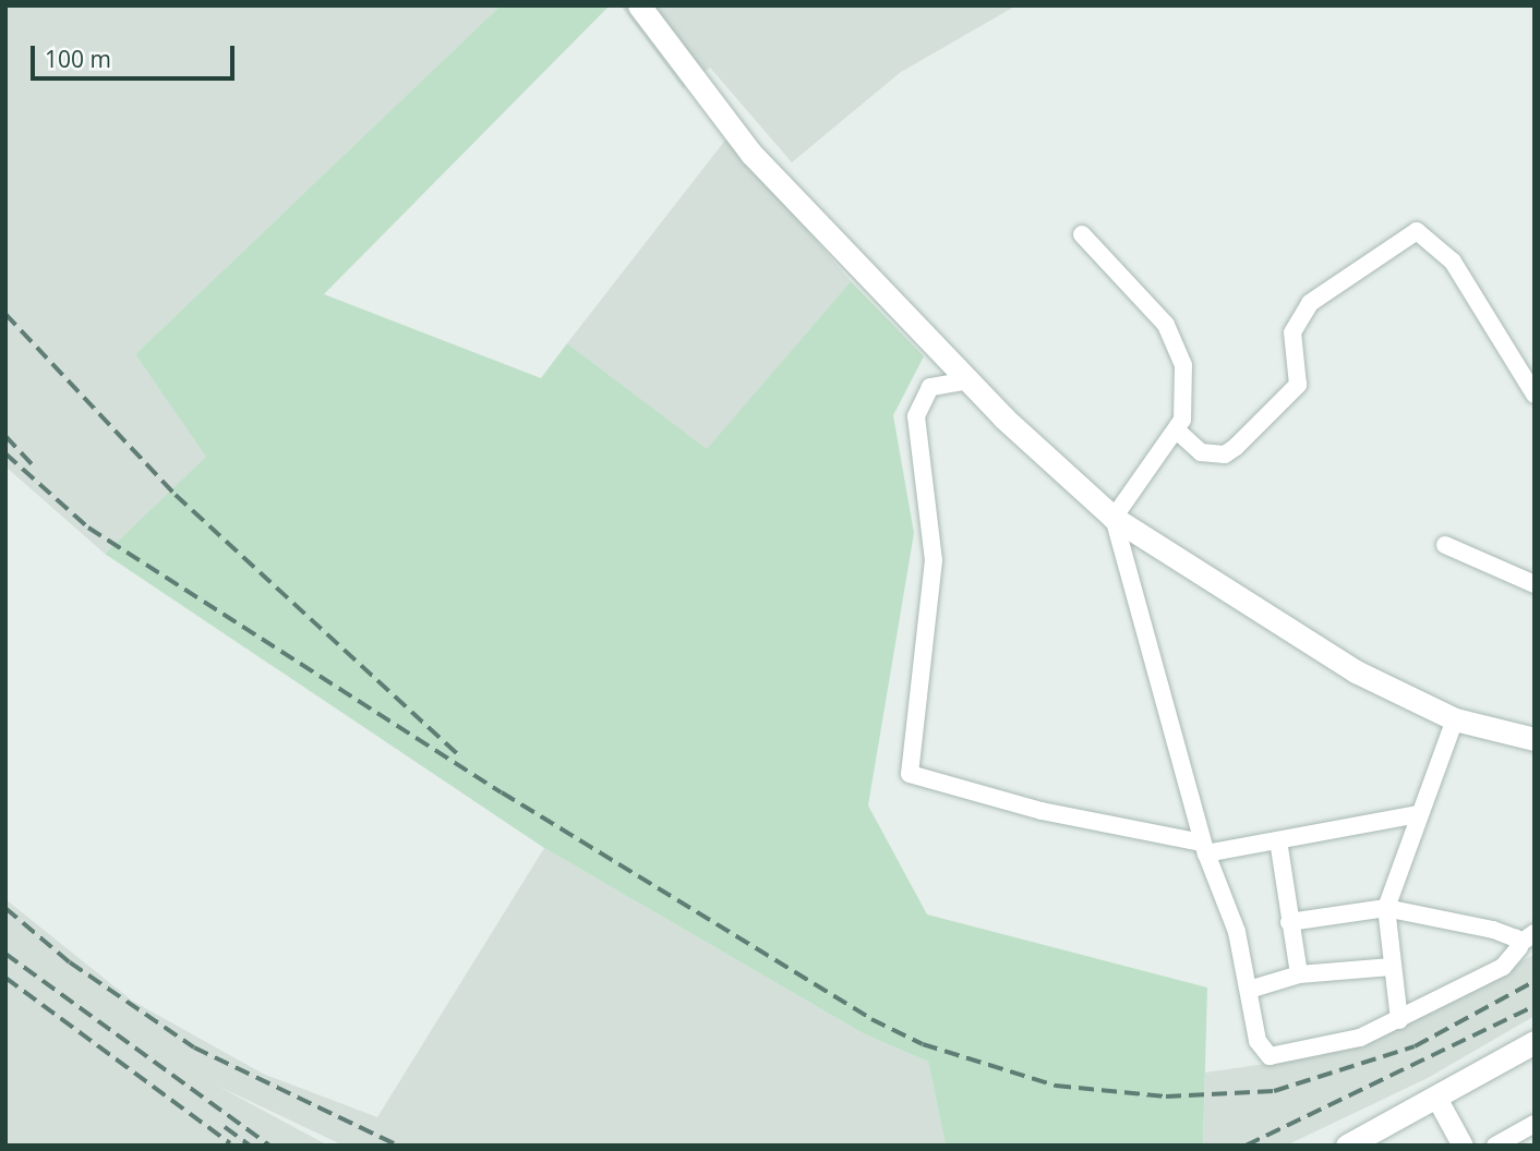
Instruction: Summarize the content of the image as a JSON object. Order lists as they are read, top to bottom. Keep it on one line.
{"scale_bar":"100 m"}
